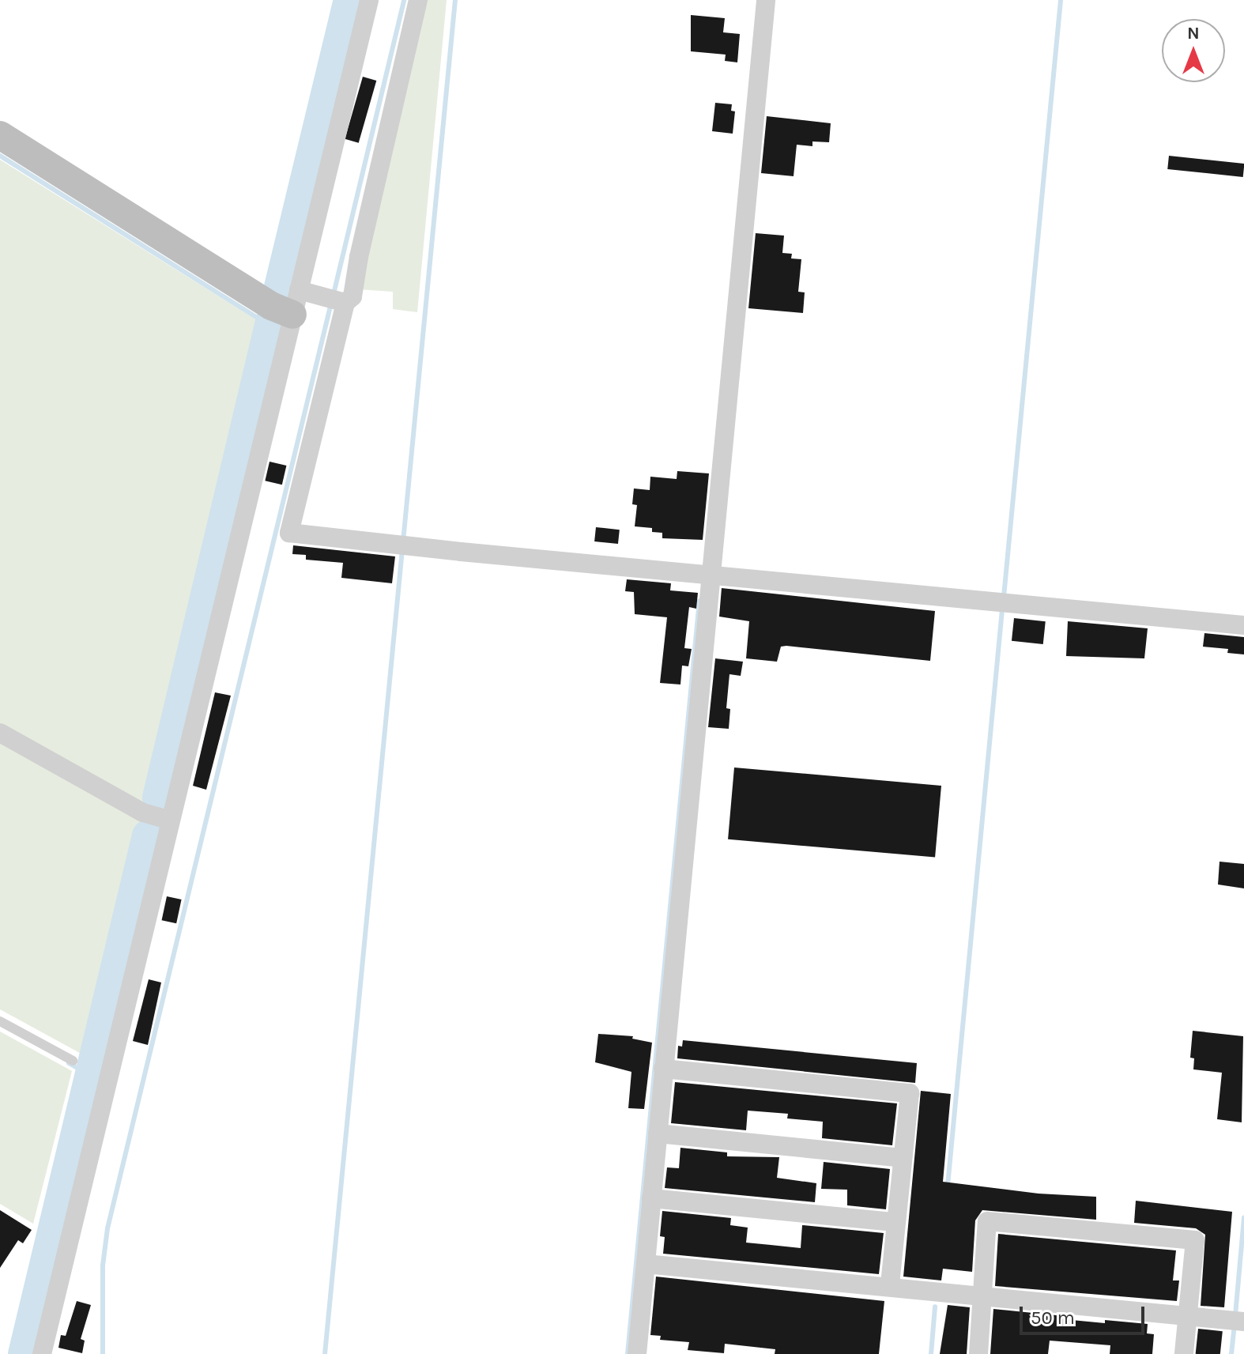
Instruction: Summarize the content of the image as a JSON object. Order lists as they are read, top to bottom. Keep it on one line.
{"scale_bar":"50 m","north":"top"}
